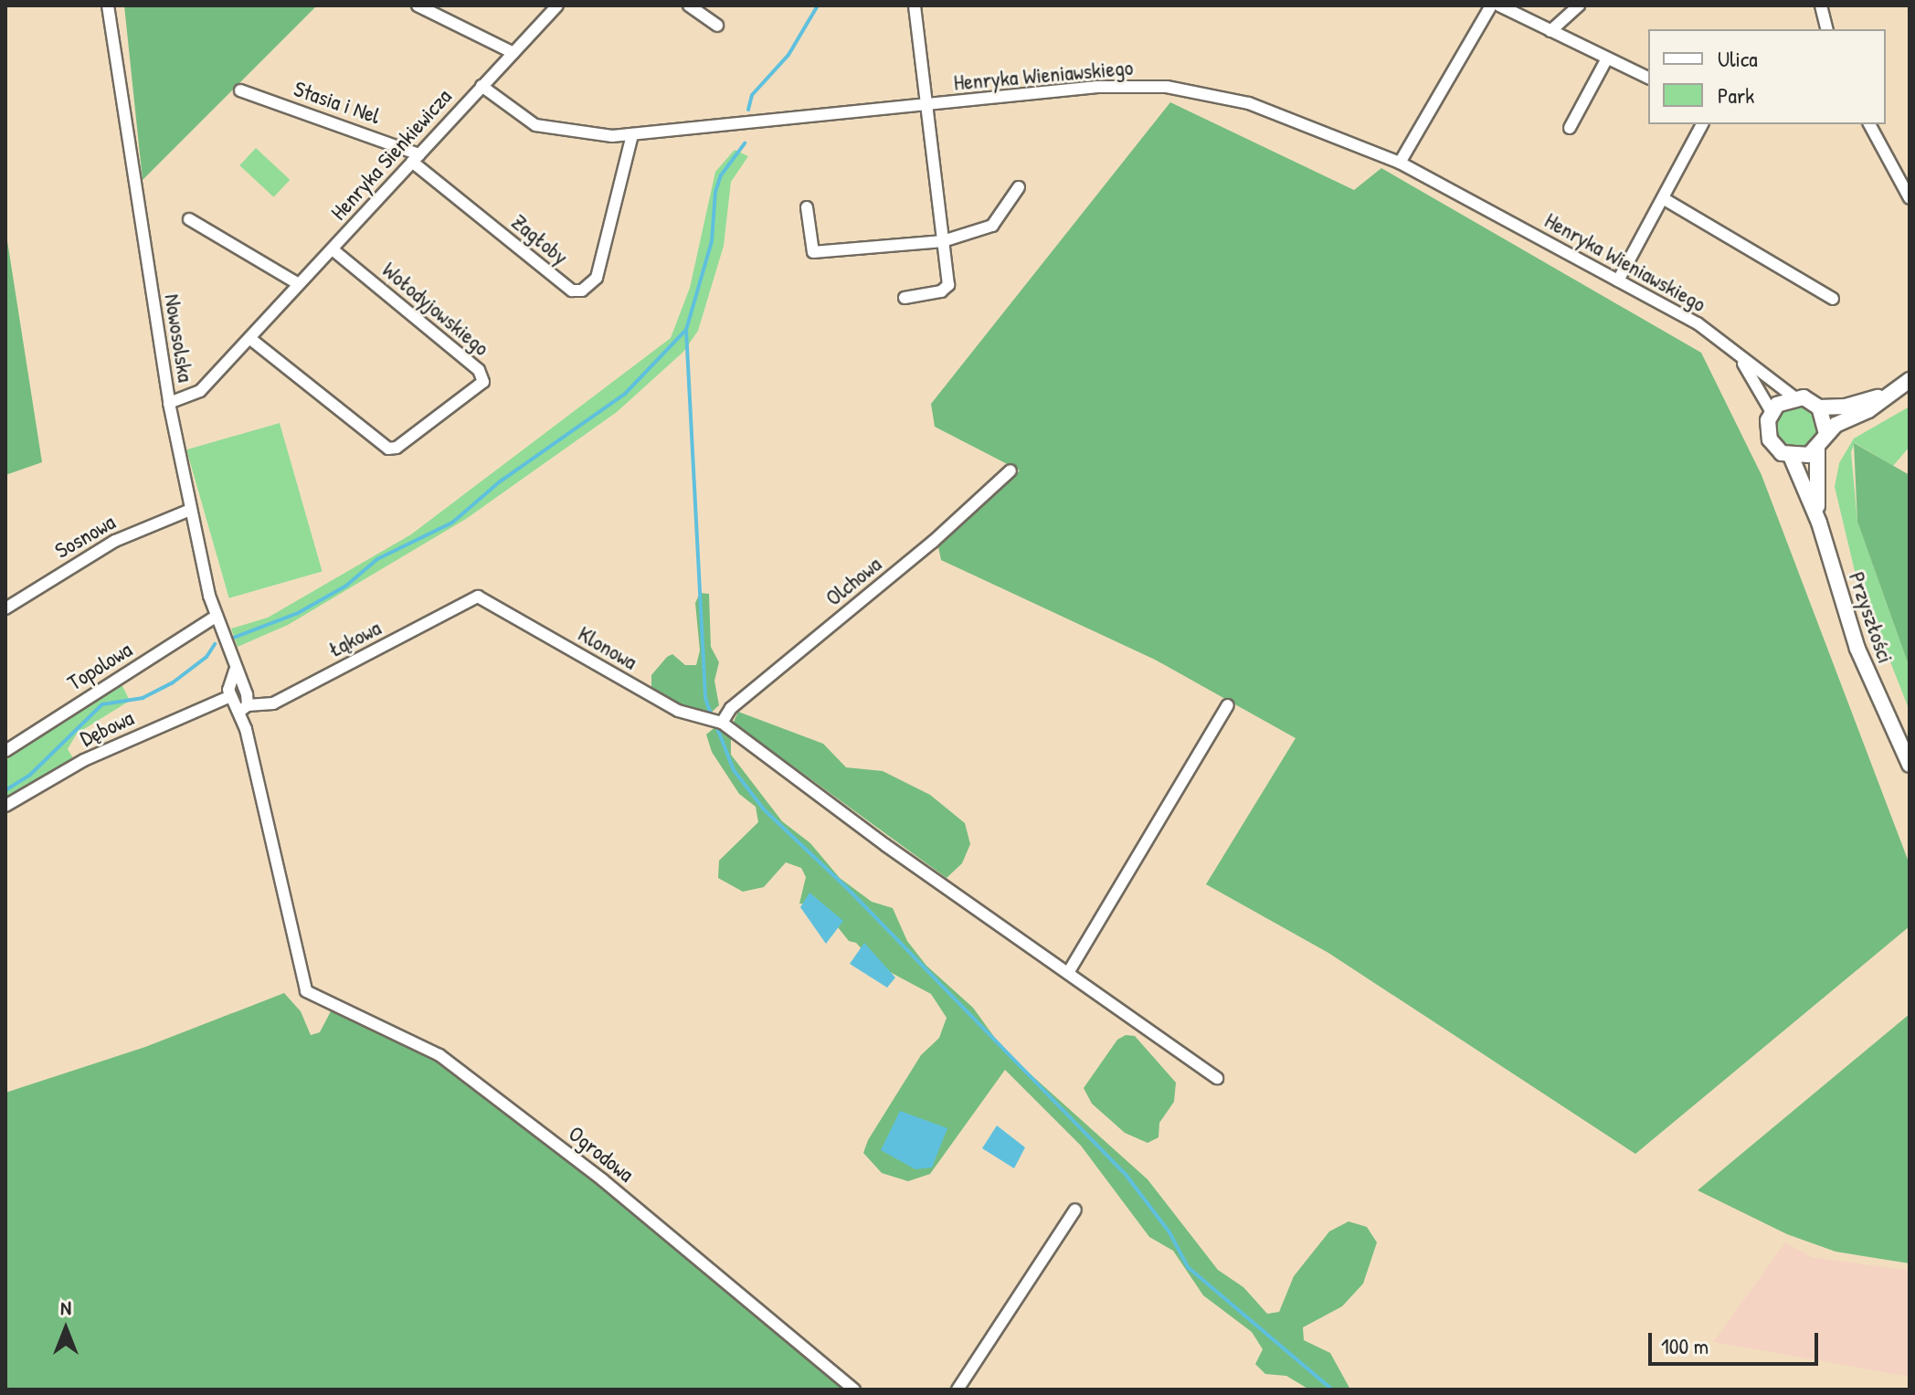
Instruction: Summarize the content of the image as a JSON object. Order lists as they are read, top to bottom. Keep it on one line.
{"streets":{"street":["Henryka Wieniawskiego","Stasia i Nel","Henryka Sienkiewicza","Zagłoby","Wołodyjowskiego","Nowosolska","Sosnowa","Olchowa","Przyszłości","Łąkowa","Klonowa","Topolowa","Dębowa","Ogrodowa"]},"crossings":[["Henryka Wieniawskiego","Henryka Sienkiewicza"],["Henryka Wieniawskiego","Zagłoby"],["Henryka Wieniawskiego","Przyszłości"],["Stasia i Nel","Henryka Sienkiewicza"],["Stasia i Nel","Zagłoby"],["Henryka Sienkiewicza","Zagłoby"],["Henryka Sienkiewicza","Wołodyjowskiego"],["Henryka Sienkiewicza","Nowosolska"],["Nowosolska","Sosnowa"],["Nowosolska","Łąkowa"],["Nowosolska","Topolowa"],["Nowosolska","Dębowa"],["Nowosolska","Ogrodowa"],["Olchowa","Klonowa"],["Łąkowa","Klonowa"]],"legend":["Ulica","Park"],"scale_bar":"100 m","north":"top"}
